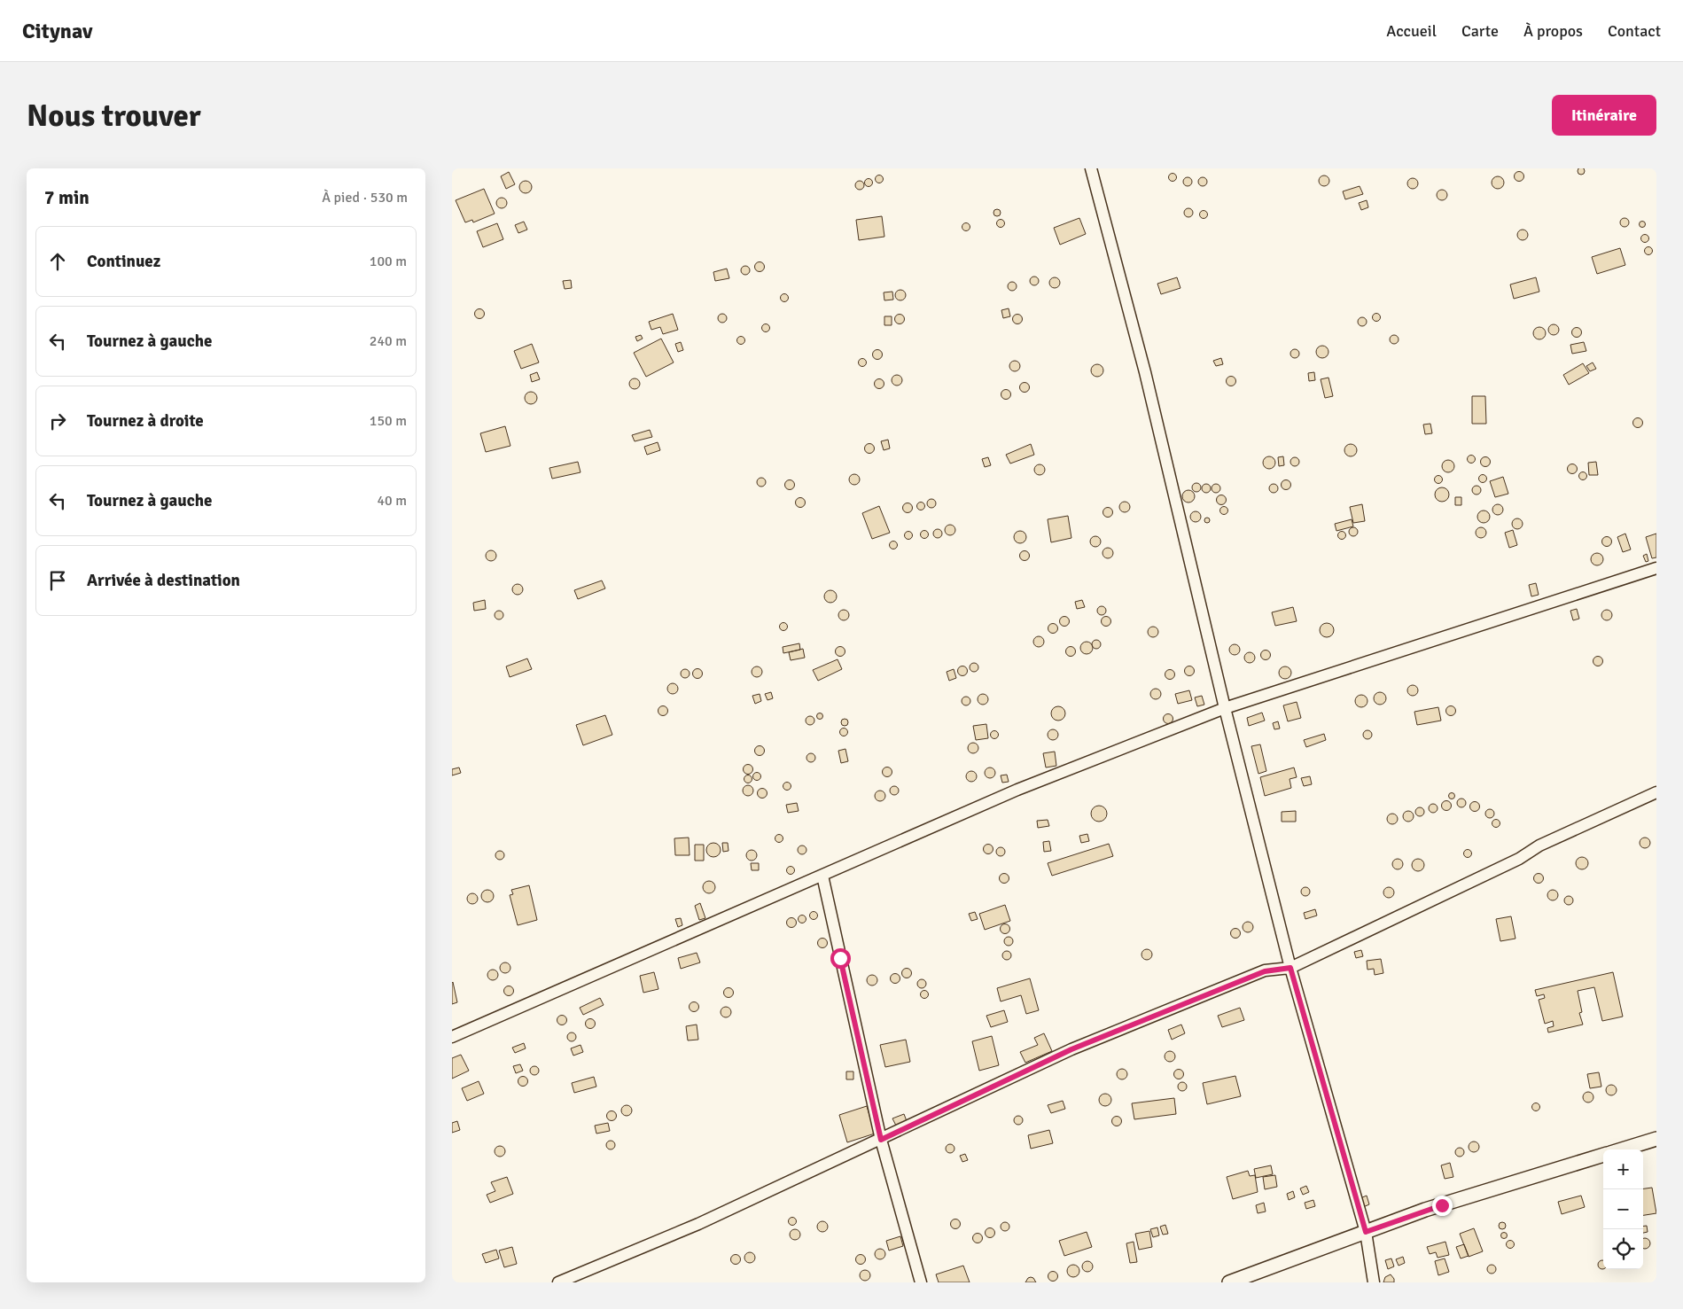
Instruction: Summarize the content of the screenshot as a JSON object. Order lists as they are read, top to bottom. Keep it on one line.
{"page":{"header":"Citynav","nav":["Accueil","Carte","À propos","Contact"],"buttons":"Itinéraire","title":"Nous trouver","heading":["7 min","À pied · 530 m"],"list":[["Continuez","100 m"],["Tournez à gauche","240 m"],["Tournez à droite","150 m"],["Tournez à gauche","40 m"],"Arrivée à destination"],"map_buttons":["+","−"]}}
